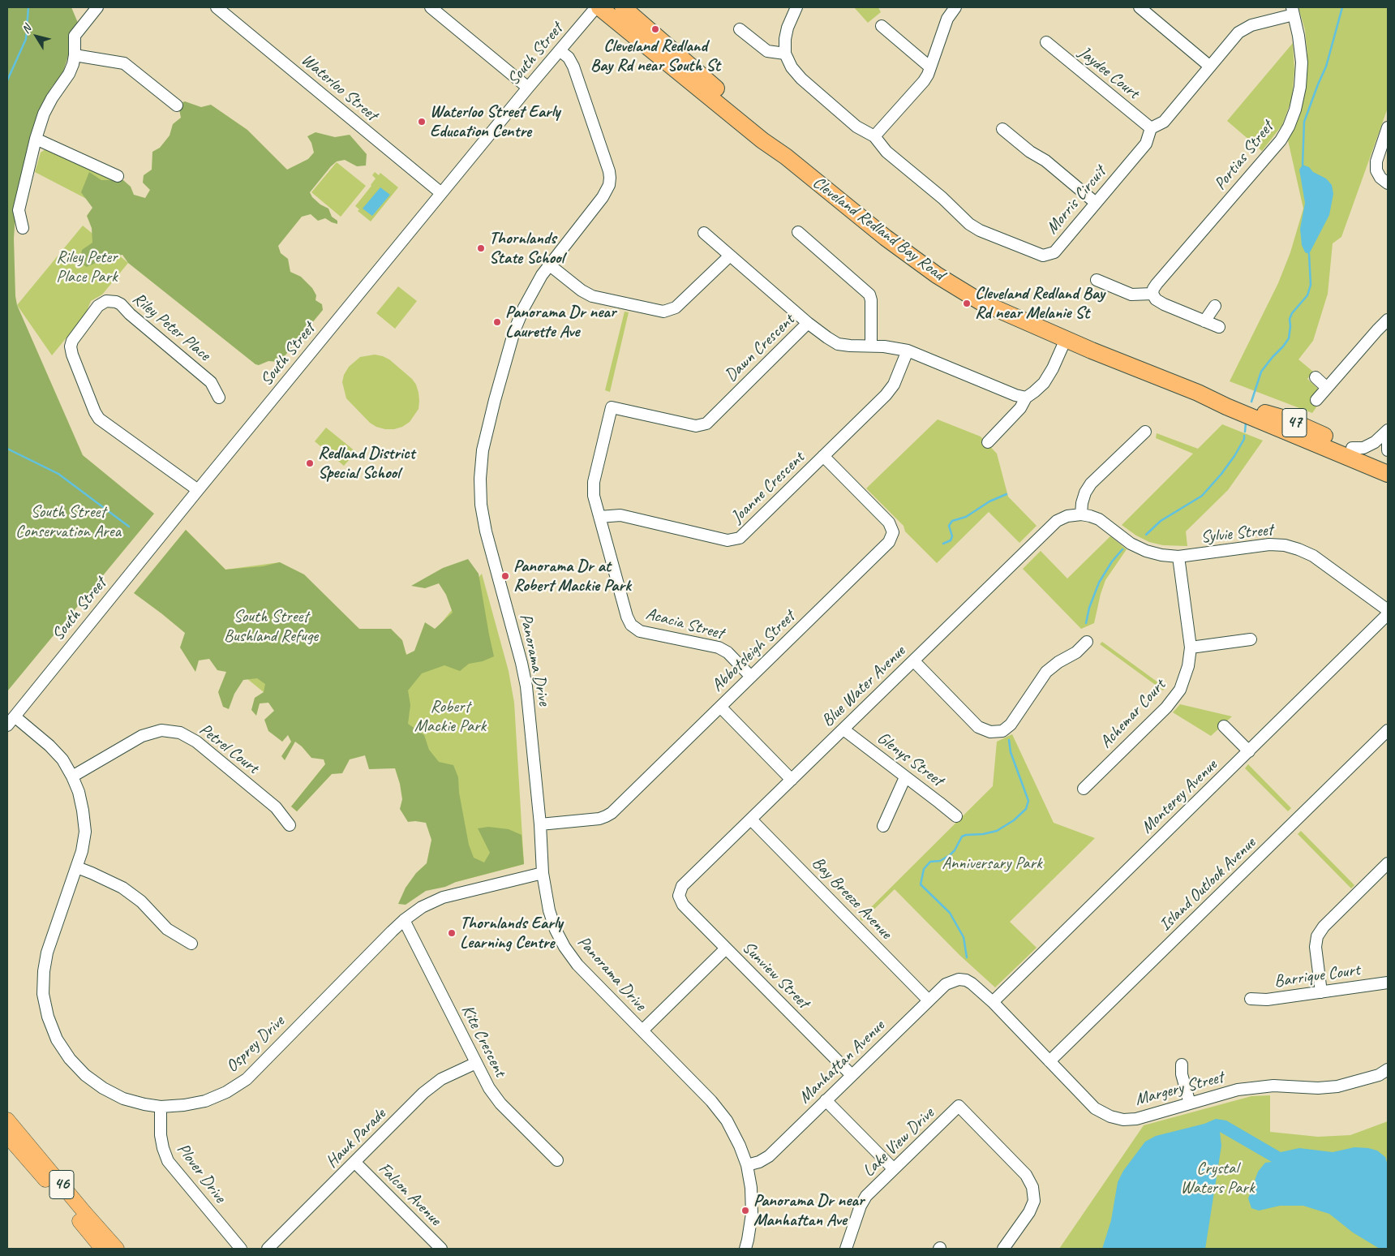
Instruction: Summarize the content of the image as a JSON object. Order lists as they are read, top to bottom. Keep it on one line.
{"streets":{"highway":["Cleveland Redland Bay Road","47"],"main road":["46"],"street":["South Street","Jaydee Court","Waterloo Street","Portias Street","Morris Circuit","Riley Peter Place","Dawn Crescent","Joanne Crescent","Sylvie Street","Acacia Street","Abbotsleigh Street","Panorama Drive","Blue Water Avenue","Achemar Court","Petrel Court","Glenys Street","Monterey Avenue","Island Outlook Avenue","Bay Breeze Avenue","Sunview Street","Barrique Court","Kite Crescent","Osprey Drive","Manhattan Avenue","Margery Street","Hawk Parade","Lake View Drive","Plover Drive","Falcon Avenue"]},"crossings":[["South Street","Waterloo Street"],["South Street","Cleveland Redland Bay Road"],["South Street","Riley Peter Place"],["South Street","Panorama Drive"],["South Street","Osprey Drive"],["Jaydee Court","Morris Circuit"],["Dawn Crescent","Joanne Crescent"],["Dawn Crescent","Acacia Street"],["Joanne Crescent","Acacia Street"],["Joanne Crescent","Abbotsleigh Street"],["Sylvie Street","Blue Water Avenue"],["Sylvie Street","Achemar Court"],["Acacia Street","Abbotsleigh Street"],["Abbotsleigh Street","Panorama Drive"],["Panorama Drive","Osprey Drive"],["Panorama Drive","Manhattan Avenue"],["Blue Water Avenue","Glenys Street"],["Blue Water Avenue","Bay Breeze Avenue"],["Blue Water Avenue","Sunview Street"],["Petrel Court","Osprey Drive"],["Monterey Avenue","Margery Street"],["Island Outlook Avenue","Margery Street"],["Bay Breeze Avenue","Manhattan Avenue"],["Sunview Street","Manhattan Avenue"],["Kite Crescent","Osprey Drive"],["Kite Crescent","Hawk Parade"],["Osprey Drive","Plover Drive"],["Manhattan Avenue","Margery Street"],["Hawk Parade","Falcon Avenue"]],"parks":["Riley Peter Place Park","South Street Conservation Area","South Street Bushland Refuge","Robert Mackie Park","Anniversary Park","Crystal Waters Park"],"places":["Cleveland Redland Bay Rd near South St","Waterloo Street Early Education Centre","Thornlands State School","Cleveland Redland Bay Rd near Melanie St","Panorama Dr near Laurette Ave","Redland District Special School","Panorama Dr at Robert Mackie Park","Thornlands Early Learning Centre","Panorama Dr near Manhattan Ave"],"north":"top left"}
